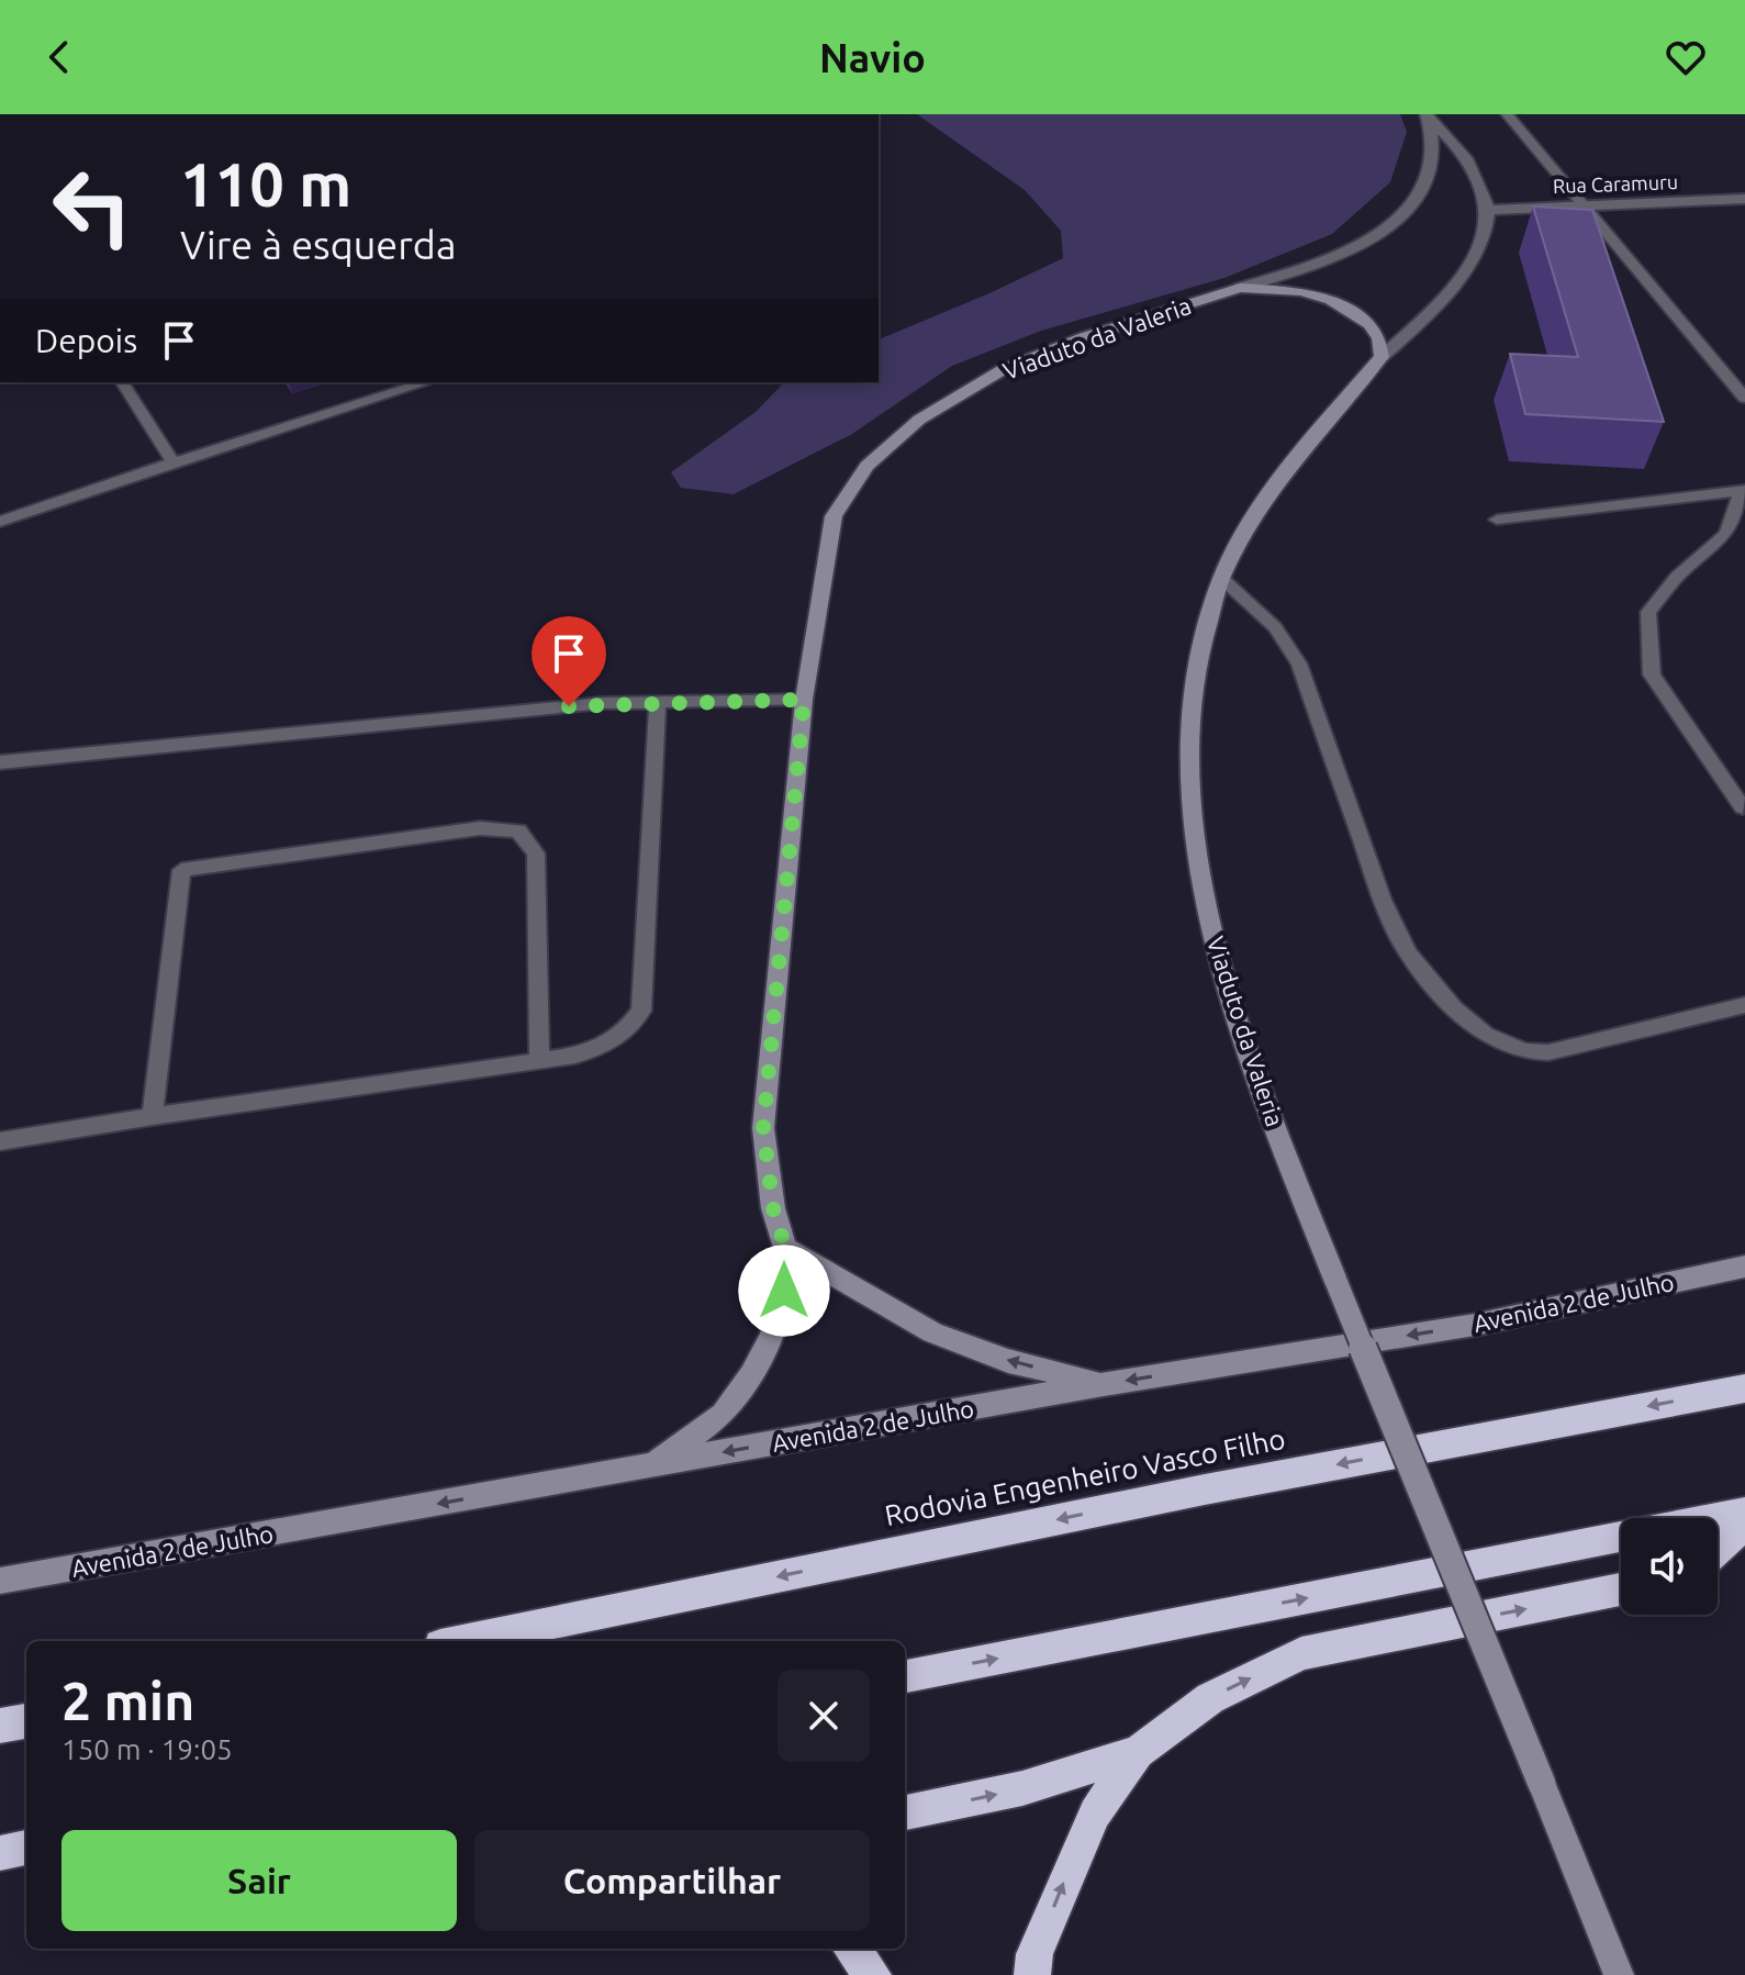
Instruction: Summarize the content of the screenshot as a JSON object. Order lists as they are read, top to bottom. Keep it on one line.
{"streets":{"highway":["Rodovia Engenheiro Vasco Filho"],"main road":["Viaduto da Valeria","Avenida 2 de Julho"],"street":["Rua Caramuru"]},"crossings":[["Rua Caramuru","Viaduto da Valeria"],["Viaduto da Valeria","Avenida 2 de Julho"]],"one_way":["Avenida 2 de Julho"],"page":{"header":"Navio","turn":["110 m","Vire à esquerda"],"then":"Depois","heading":["2 min","150 m · 19:05"],"buttons":["Sair","Compartilhar"]}}
